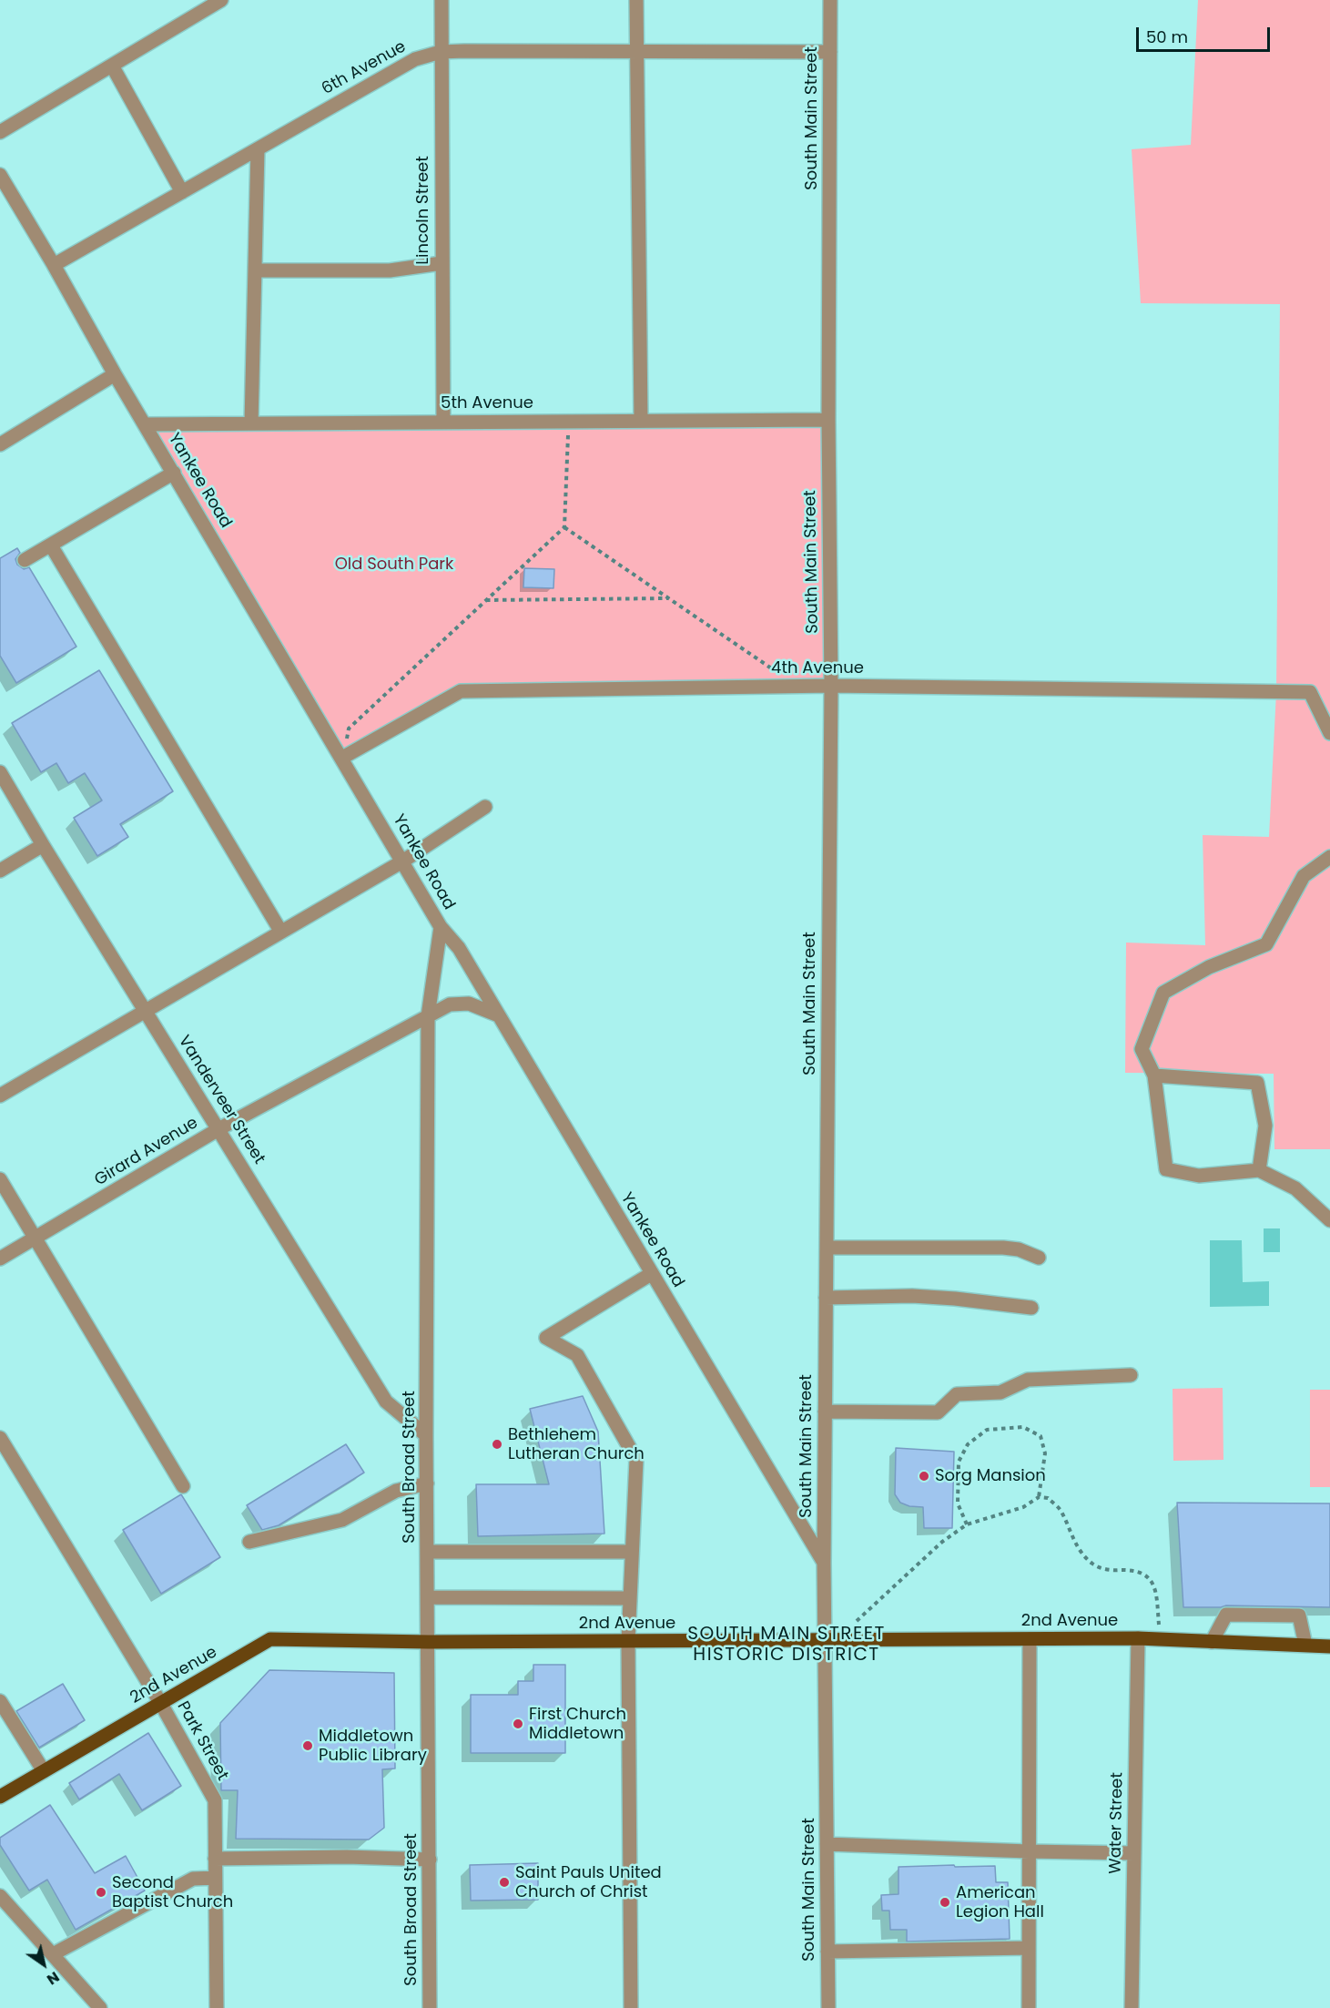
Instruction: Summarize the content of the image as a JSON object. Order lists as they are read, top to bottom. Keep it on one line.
{"streets":{"main road":["2nd Avenue"],"street":["6th Avenue","South Main Street","Lincoln Street","5th Avenue","Yankee Road","4th Avenue","Vanderveer Street","Girard Avenue","South Broad Street","Park Street","Water Street"]},"crossings":[["6th Avenue","South Main Street"],["6th Avenue","Lincoln Street"],["6th Avenue","Yankee Road"],["South Main Street","5th Avenue"],["South Main Street","Yankee Road"],["South Main Street","4th Avenue"],["South Main Street","2nd Avenue"],["Lincoln Street","5th Avenue"],["5th Avenue","Yankee Road"],["Yankee Road","4th Avenue"],["Yankee Road","Girard Avenue"],["Yankee Road","South Broad Street"],["Vanderveer Street","Girard Avenue"],["Vanderveer Street","South Broad Street"],["Girard Avenue","South Broad Street"],["South Broad Street","2nd Avenue"],["2nd Avenue","Park Street"],["2nd Avenue","Water Street"]],"districts":["SOUTH MAIN STREET HISTORIC DISTRICT"],"parks":["Old South Park"],"places":["Bethlehem Lutheran Church","Sorg Mansion","First Church Middletown","Middletown Public Library","Saint Pauls United Church of Christ","Second Baptist Church","American Legion Hall"],"scale_bar":"50 m","north":"bottom right"}
